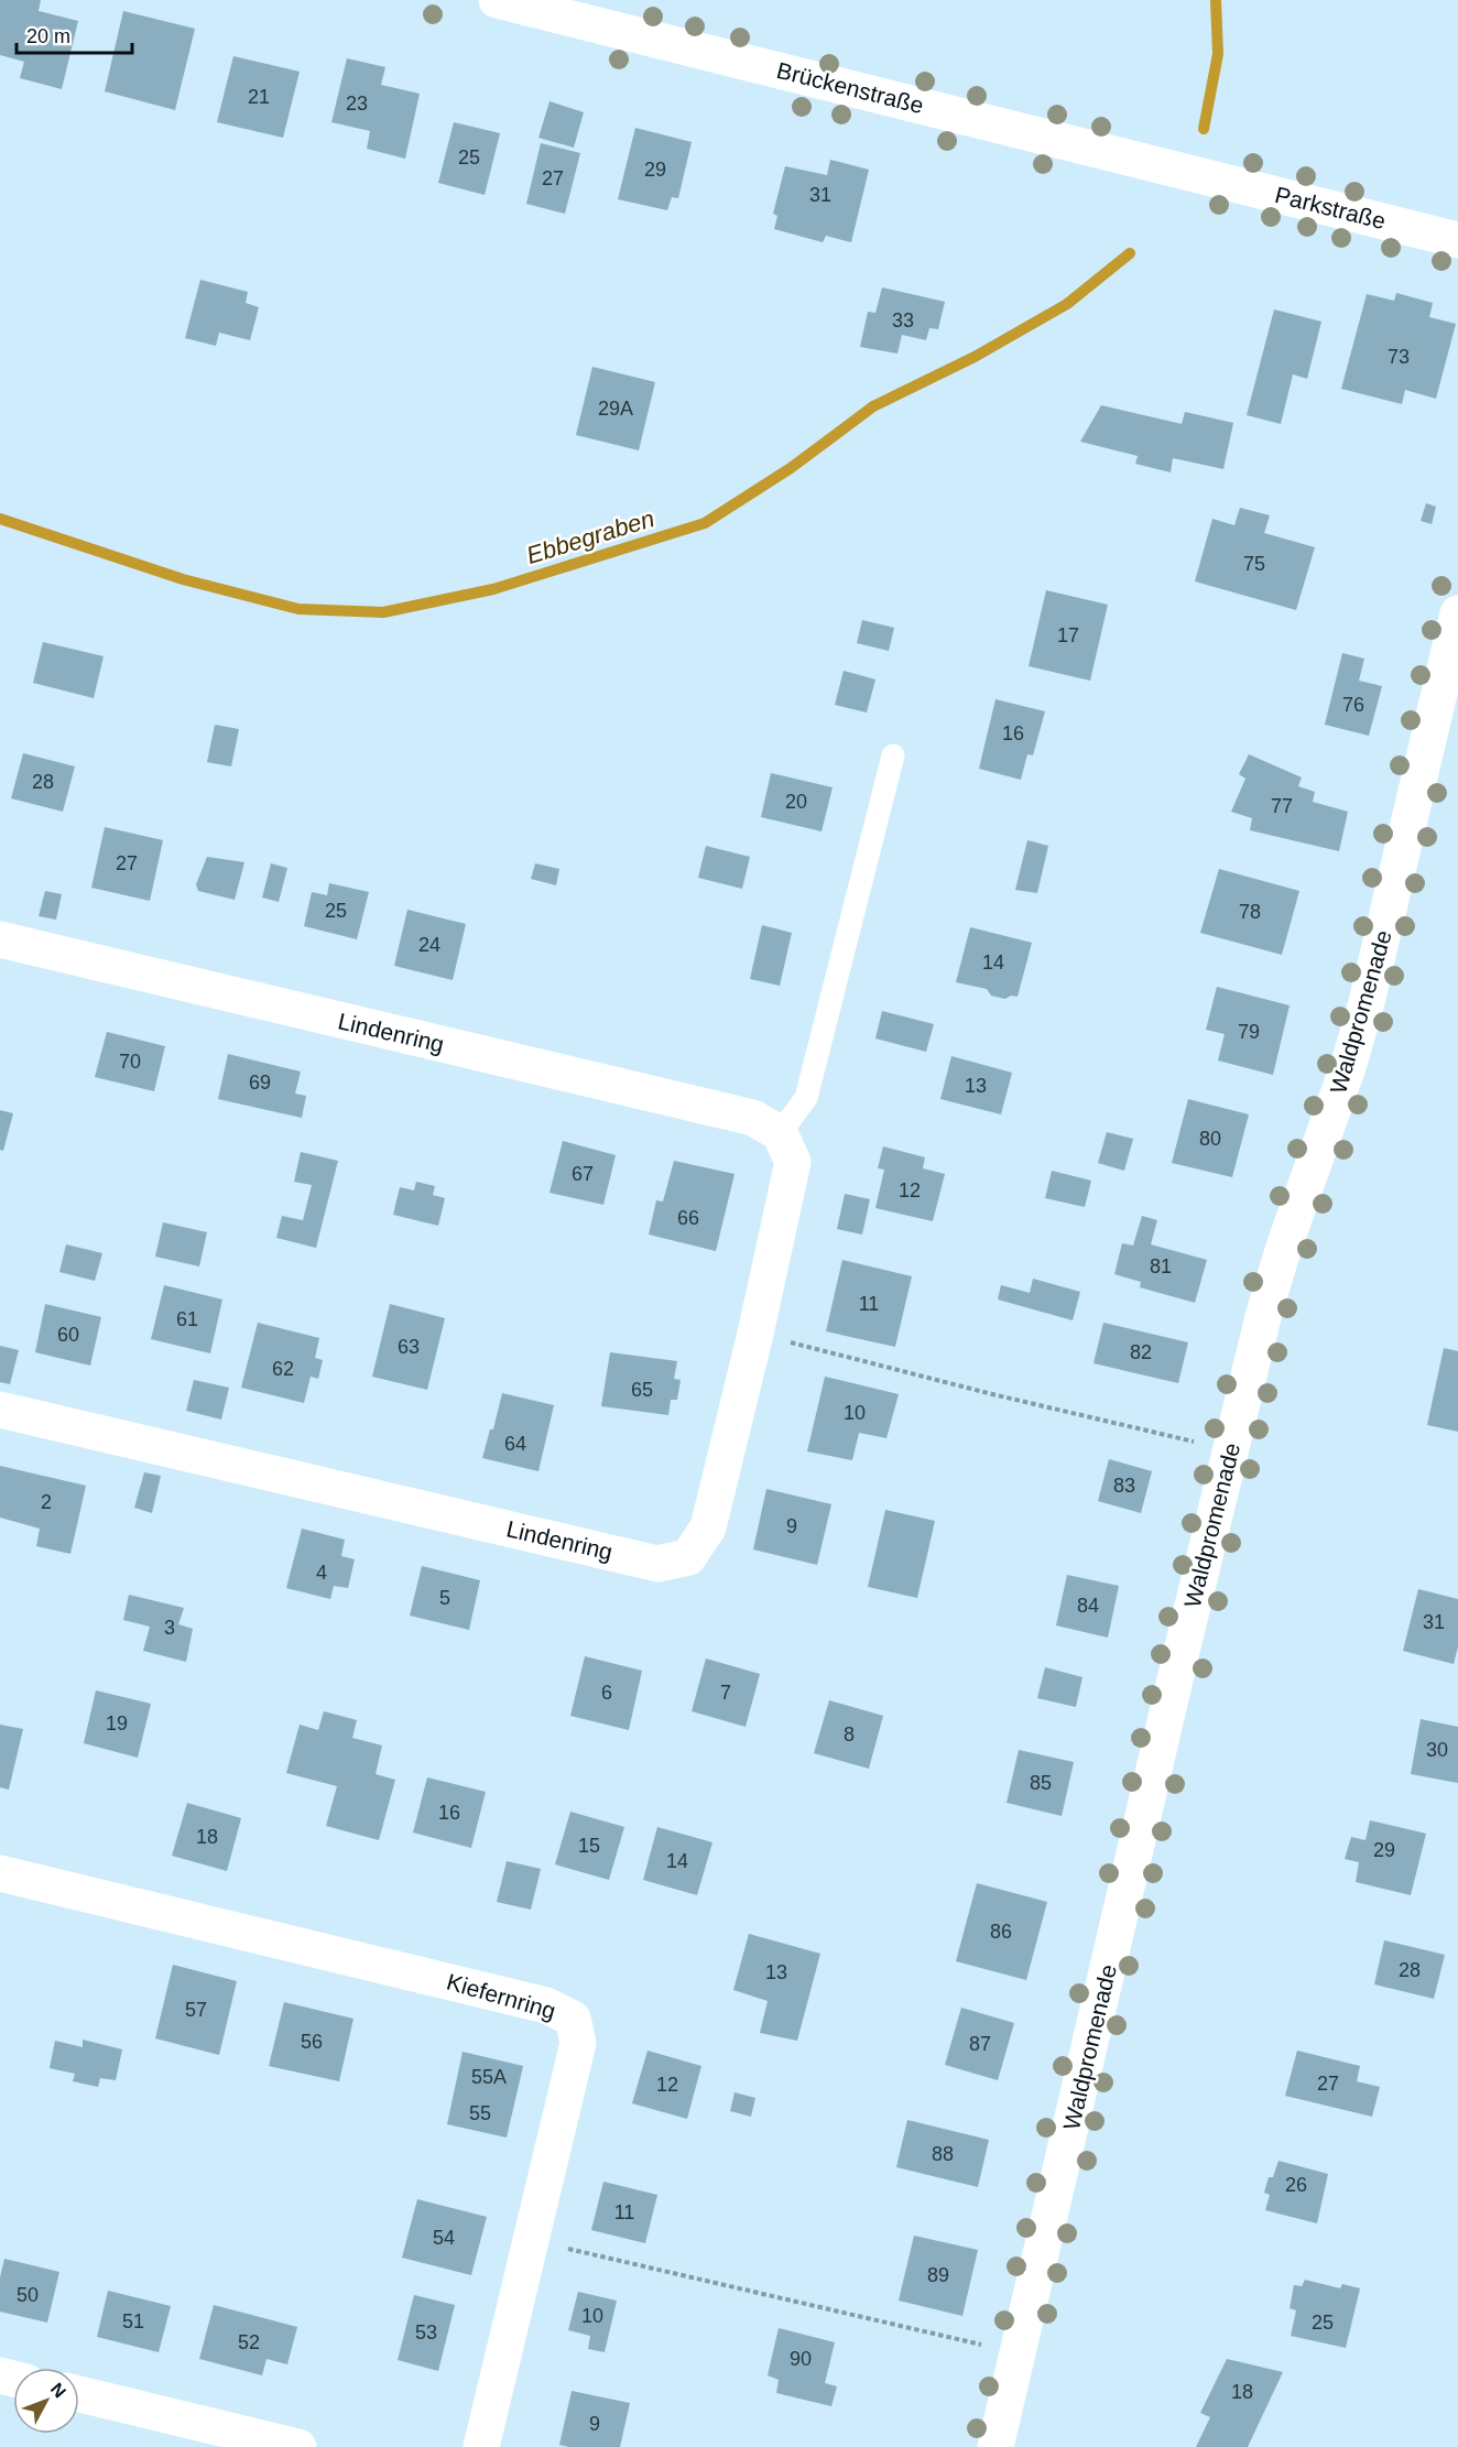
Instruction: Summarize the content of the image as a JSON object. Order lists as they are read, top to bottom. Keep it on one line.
{"streets":{"street":["Brückenstraße","Parkstraße","Waldpromenade","Lindenring","Kiefernring"]},"crossings":[["Brückenstraße","Parkstraße"]],"water":["Ebbegraben"],"house_numbers":["21","23","25","29","27","31","33","73","29A","75","17","76","16","28","20","77","27","25","78","24","14","79","70","69","13","80","67","12","66","81","11","61","60","63","82","62","65","10","64","83","2","9","4","5","84","31","3","6","7","19","8","30","85","16","18","15","29","14","86","28","13","57","56","87","55A","27","12","55","88","26","11","54","89","50","10","51","25","53","52","90","18","9"],"scale_bar":"20 m","north":"top right"}
